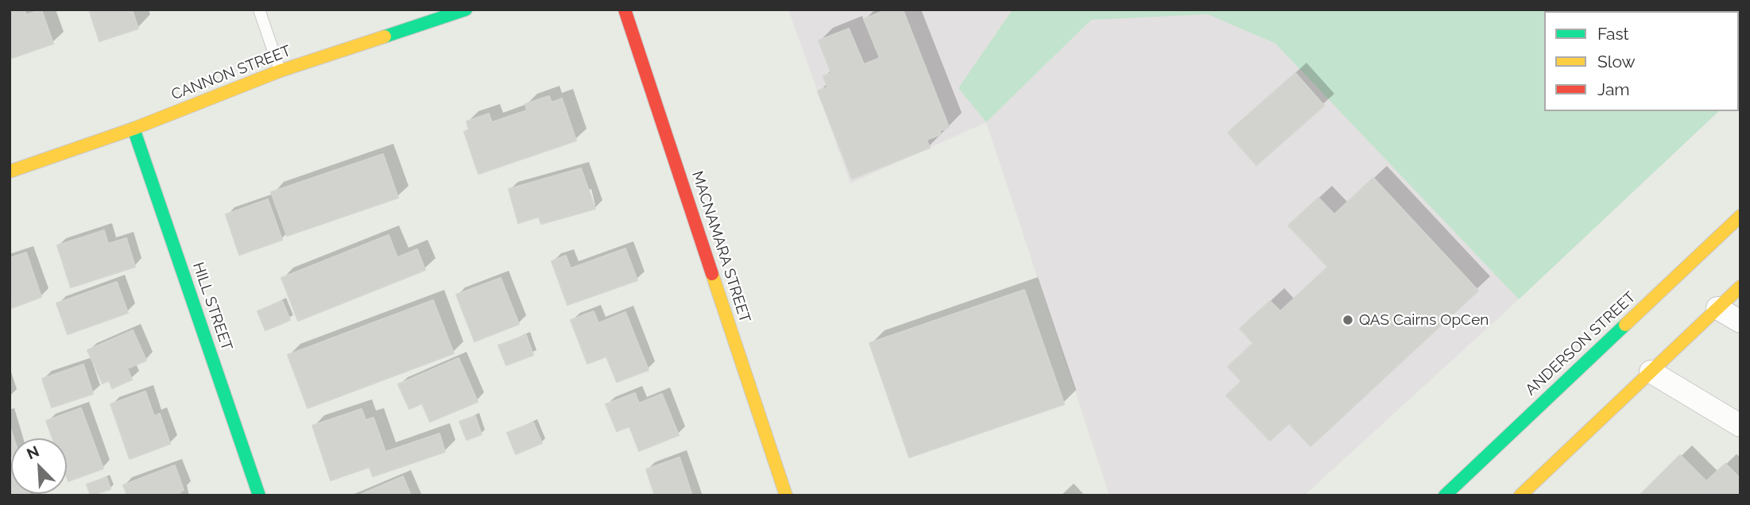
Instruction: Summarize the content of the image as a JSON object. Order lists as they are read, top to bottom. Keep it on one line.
{"streets":{"street":["CANNON STREET","MACNAMARA STREET","HILL STREET","ANDERSON STREET"]},"crossings":[["CANNON STREET","HILL STREET"]],"places":["QAS Cairns OpCen"],"legend":["Fast","Slow","Jam"],"north":"top left"}
